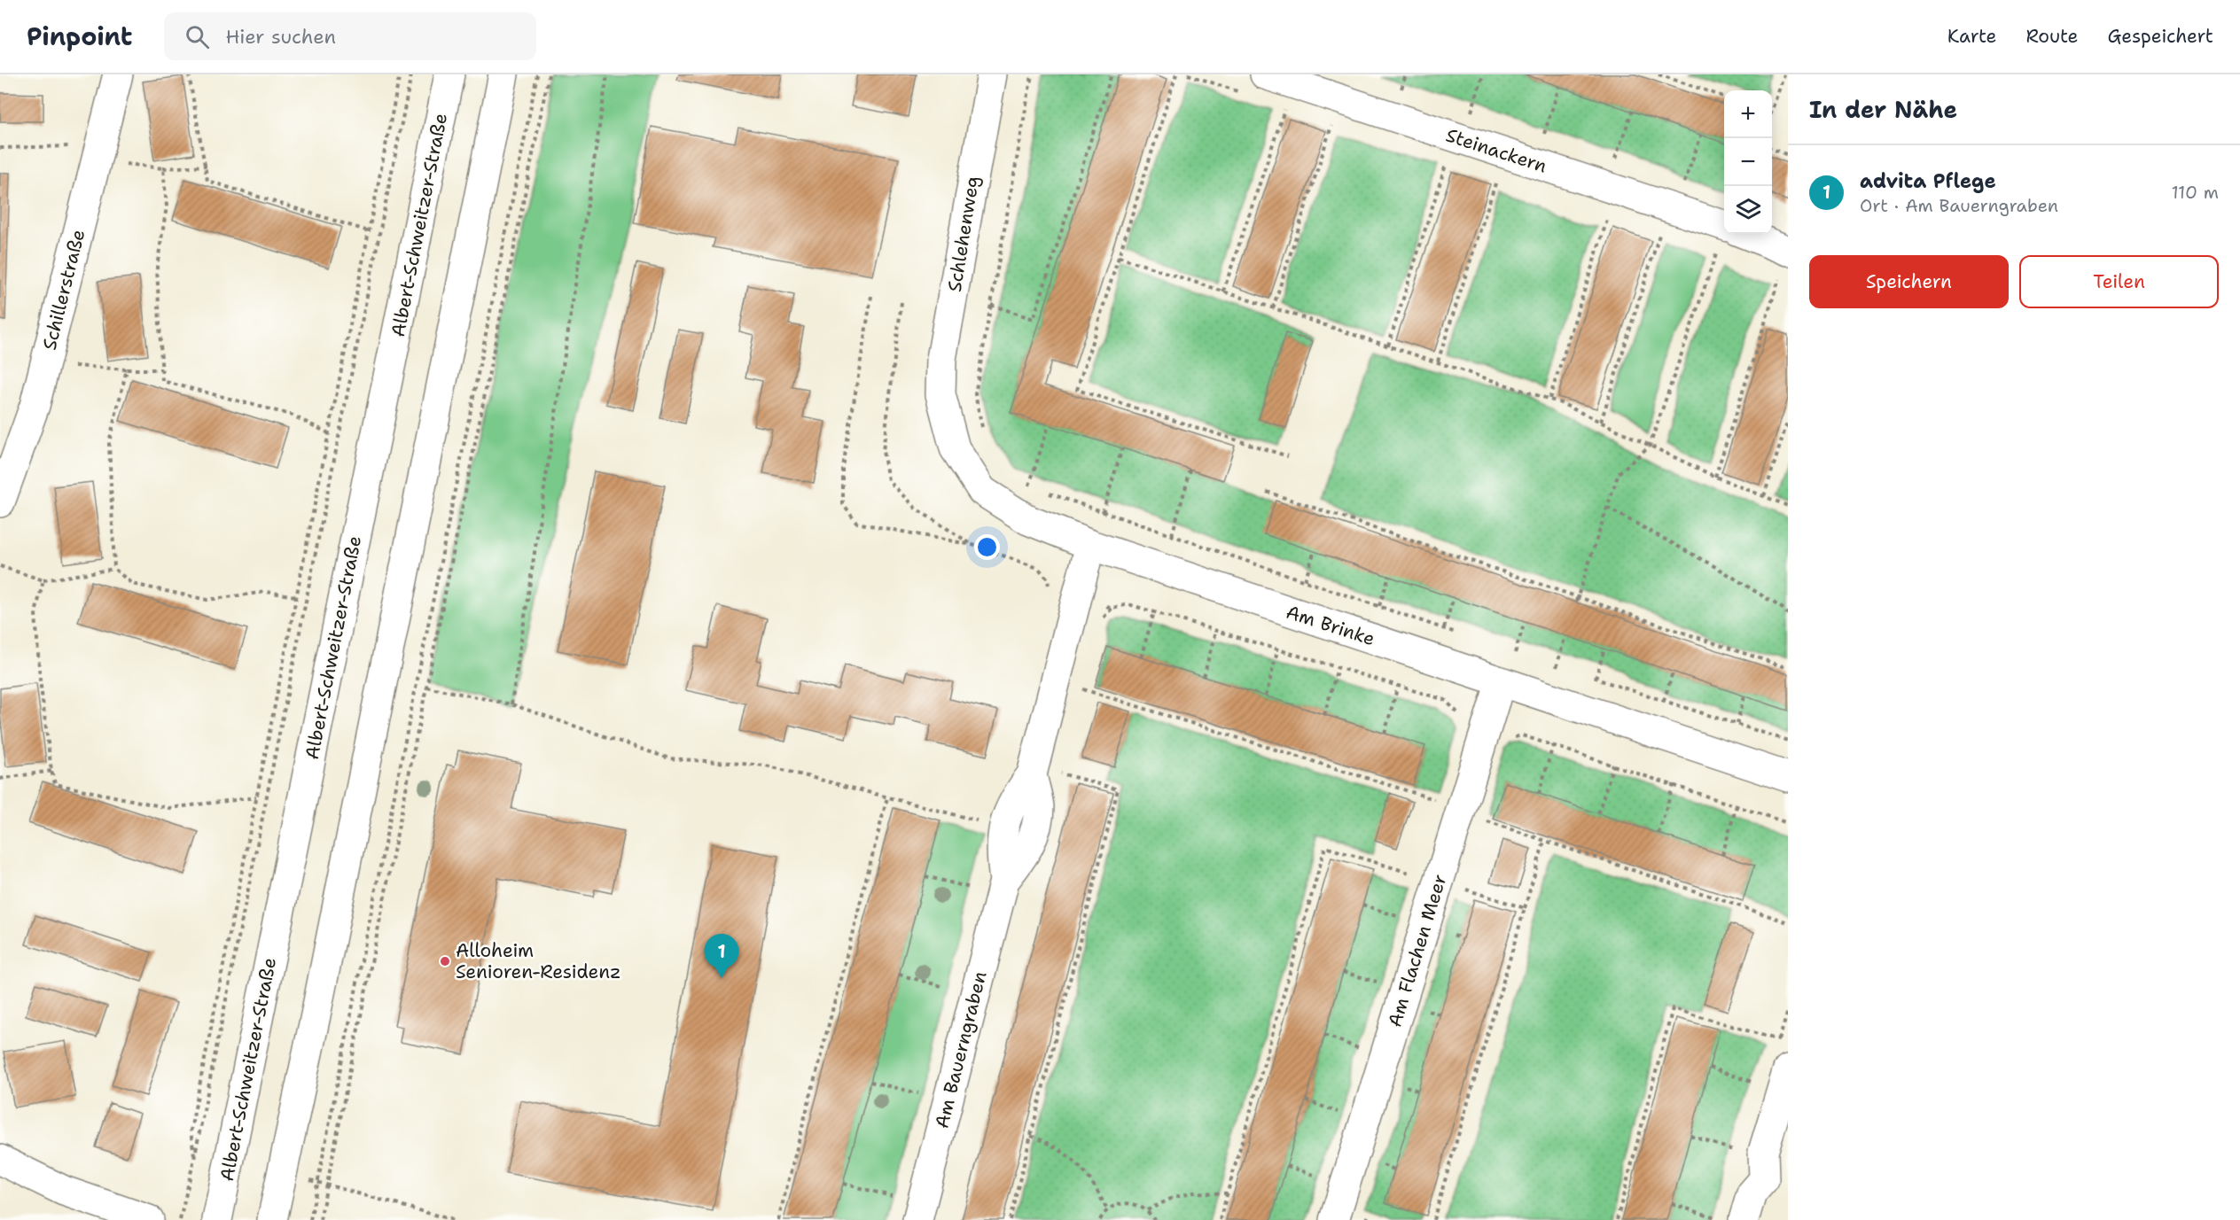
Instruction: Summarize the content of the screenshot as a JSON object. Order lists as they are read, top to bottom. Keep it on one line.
{"streets":{"street":["Steinackern","Albert-Schweitzer-Straße","Schlehenweg","Schillerstraße","Am Brinke","Am Flachen Meer","Am Bauerngraben"]},"crossings":[["Schlehenweg","Am Brinke"],["Am Brinke","Am Flachen Meer"],["Am Brinke","Am Bauerngraben"]],"places":["Alloheim Senioren-Residenz"],"page":{"header":"Pinpoint","search":"Hier suchen","nav":["Karte","Route","Gespeichert"],"heading":"In der Nähe","map_buttons":["+","−"],"list":[{"mark":"1","name":"advita Pflege","note":"Ort · Am Bauerngraben","value":"110 m"}],"buttons":["Speichern","Teilen"],"pins":"1"}}
